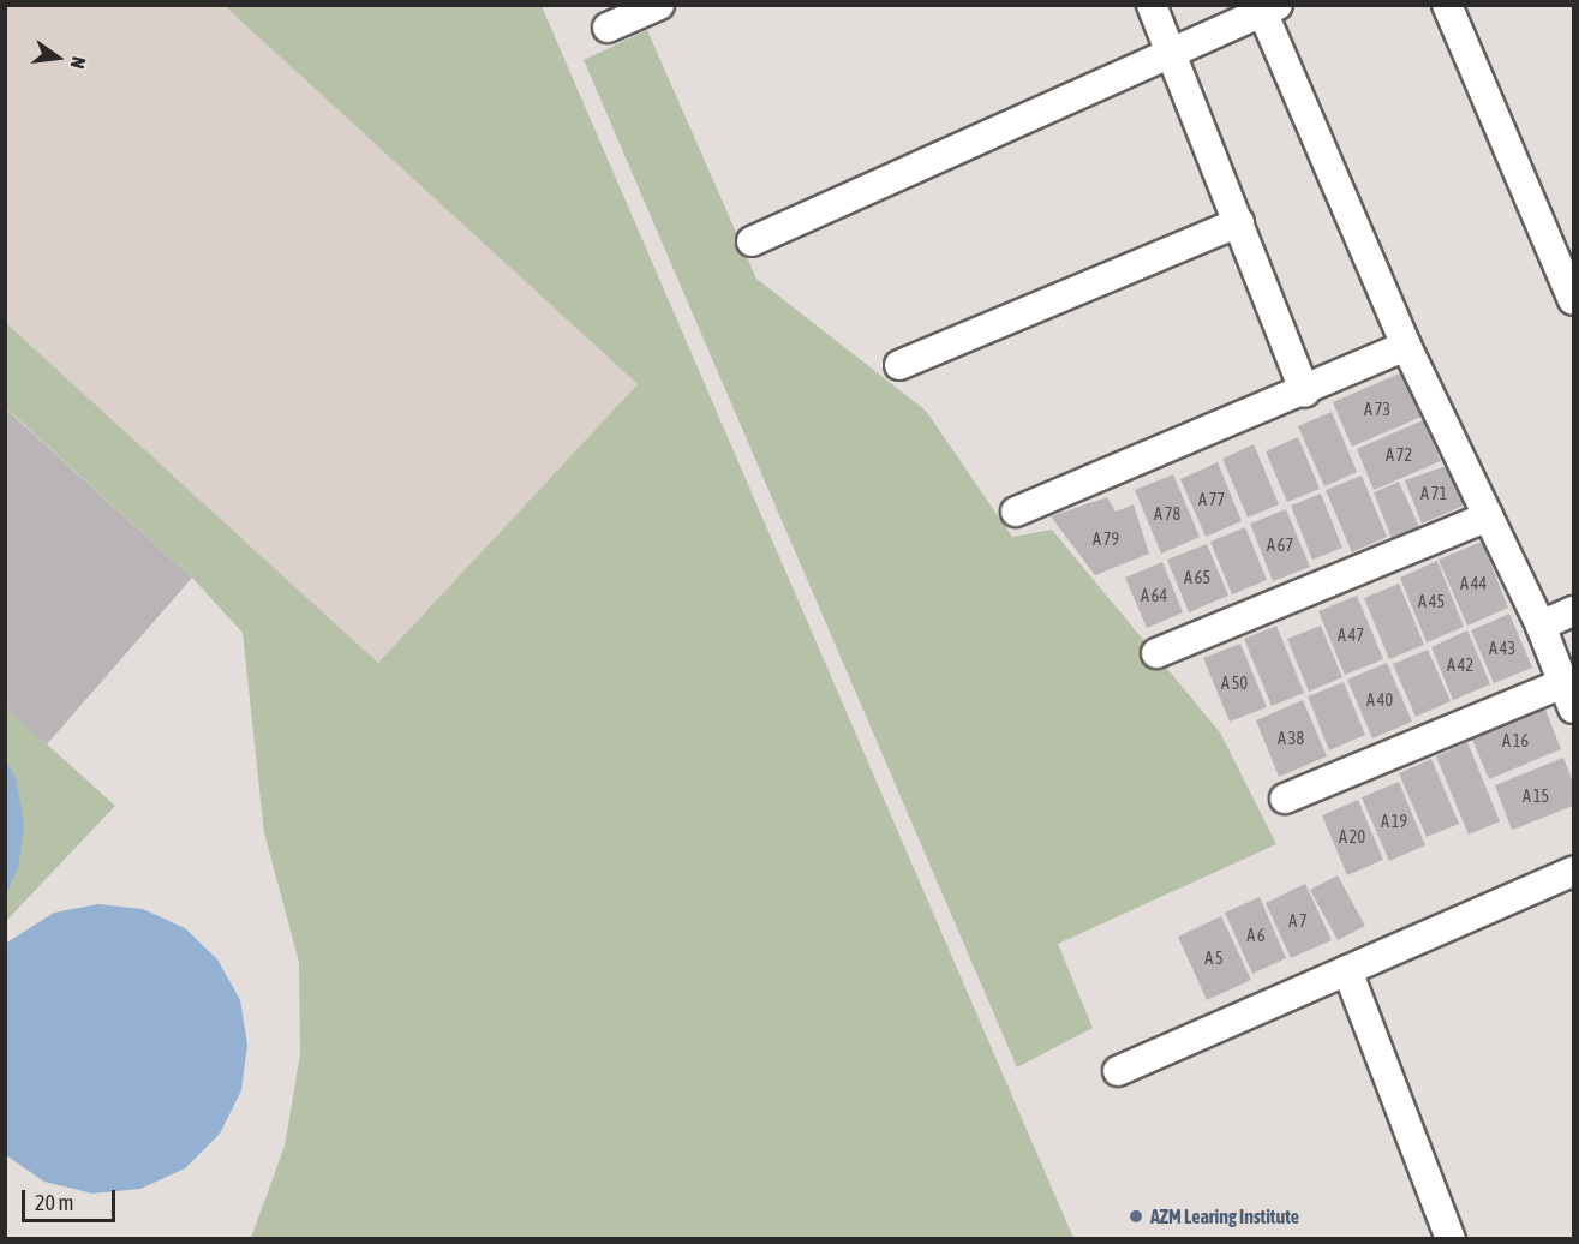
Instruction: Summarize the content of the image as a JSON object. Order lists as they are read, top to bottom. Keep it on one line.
{"places":["AZM Learing Institute"],"house_numbers":["A 73","A 72","A 71","A 77","A 78","A 79","A 67","A 65","A 44","A 64","A 45","A 47","A 43","A 42","A 50","A 40","A 38","A 16","A 15","A 19","A 20","A 7","A 6","A 5"],"scale_bar":"20 m","north":"right"}
